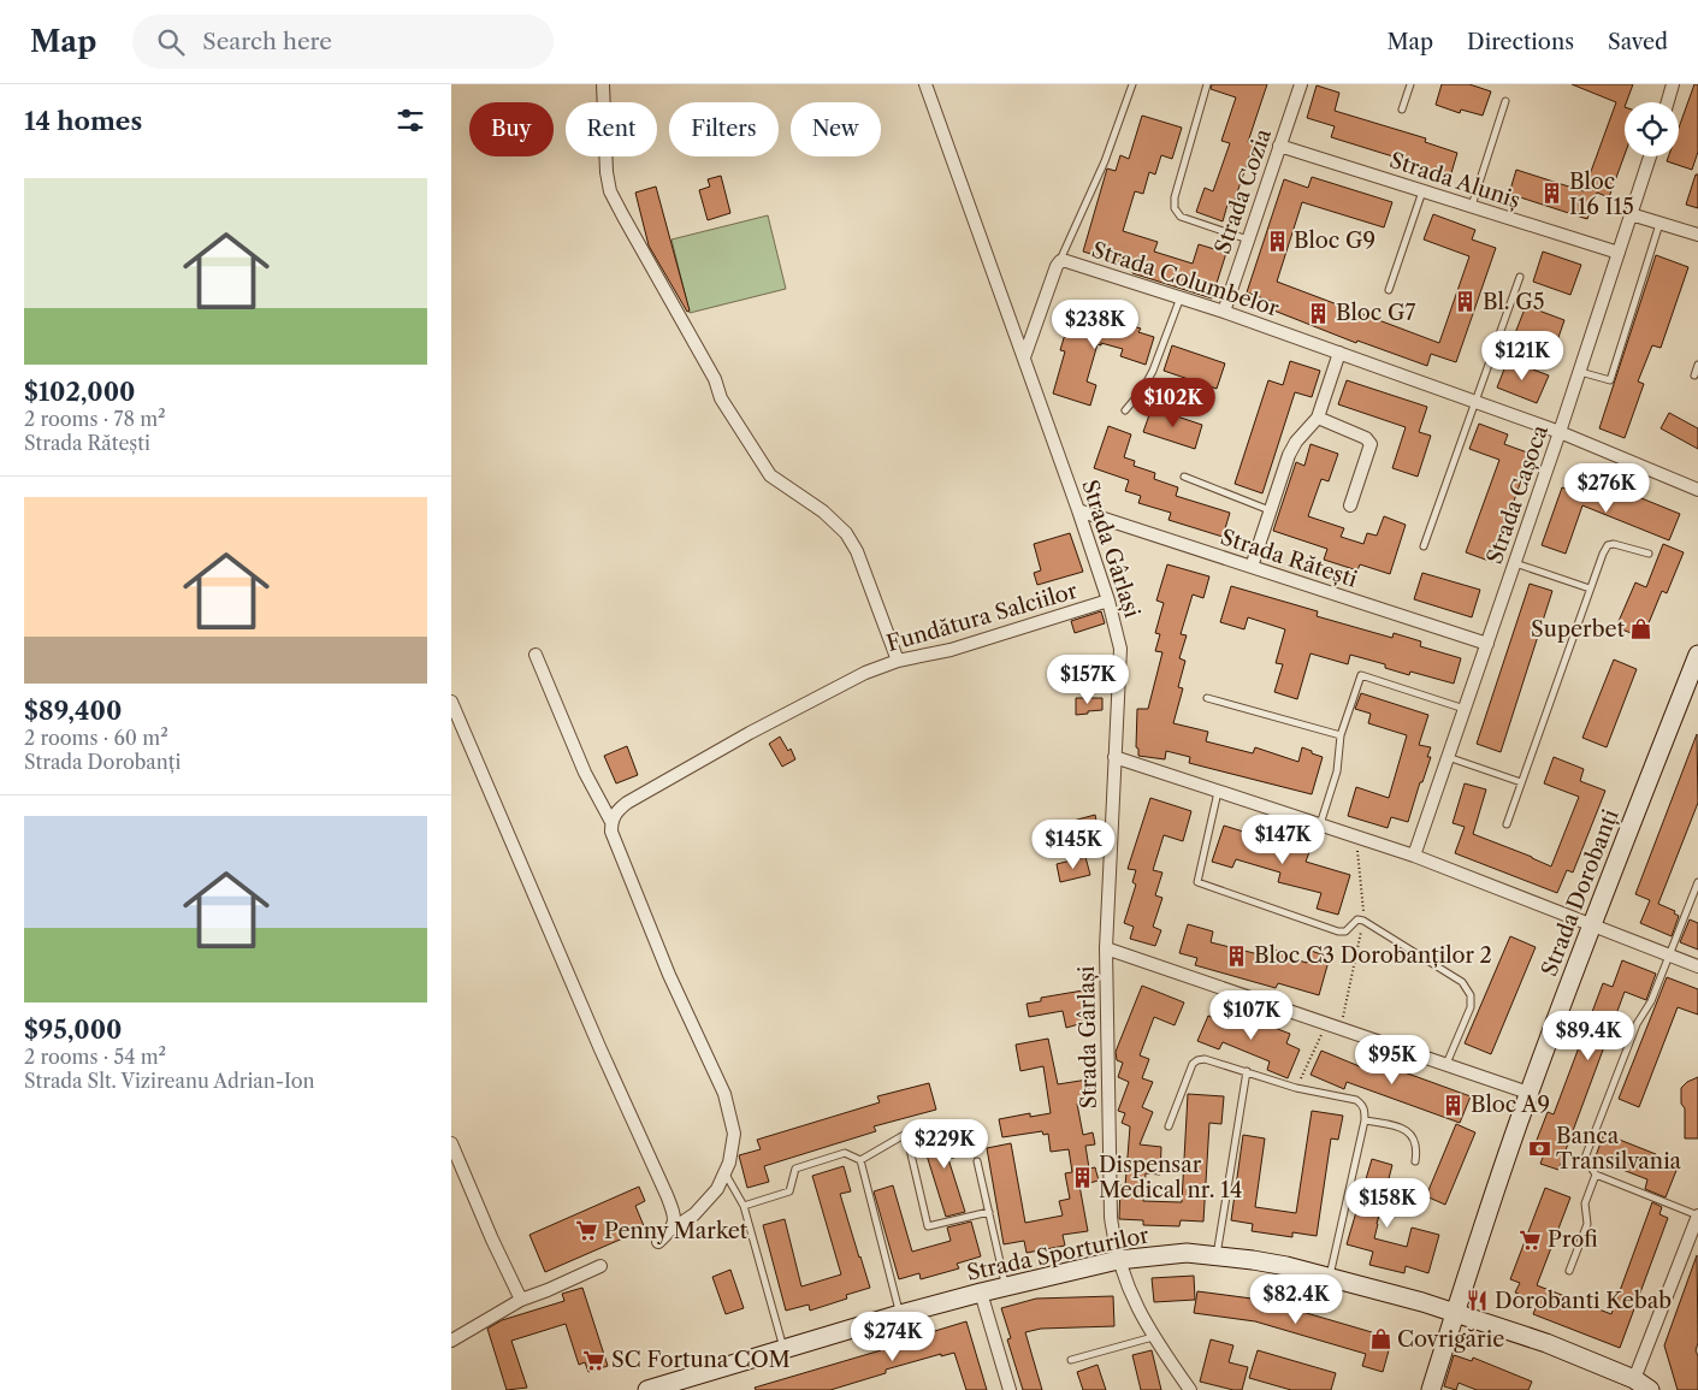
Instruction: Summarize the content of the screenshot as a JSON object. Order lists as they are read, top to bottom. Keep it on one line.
{"streets":{"main road":["Strada Dorobanți","Strada Sporturilor"],"street":["Strada Aluniș","Strada Cozia","Strada Columbelor","Strada Cașoca","Strada Gârlași","Strada Rătești","Fundătura Salciilor"]},"crossings":[["Strada Aluniș","Strada Cozia"],["Strada Aluniș","Strada Cașoca"],["Strada Cozia","Strada Columbelor"],["Strada Columbelor","Strada Cașoca"],["Strada Columbelor","Strada Gârlași"],["Strada Cașoca","Strada Rătești"],["Strada Gârlași","Strada Rătești"],["Strada Gârlași","Fundătura Salciilor"],["Strada Gârlași","Strada Sporturilor"],["Strada Dorobanți","Strada Sporturilor"]],"places":{"building":["Bloc I16 I15","Bloc G9","Bl. G5","Bloc G7","Bloc C3 Dorobanților 2","Bloc A9","Dispensar Medical nr. 14"],"shop":["Superbet","Covrigărie"],"bank":["Banca Transilvania"],"supermarket":["Penny Market","Profi","SC Fortuna COM"],"restaurant":["Dorobanti Kebab"]},"page":{"header":"Map","search":"Search here","nav":["Map","Directions","Saved"],"heading":"14 homes","chip":["Buy","Rent","Filters","New"],"list":[{"name":"$102,000","note":"2 rooms · 78 m² · Strada Rătești"},{"name":"$89,400","note":"2 rooms · 60 m² · Strada Dorobanți"},{"name":"$95,000","note":"2 rooms · 54 m² · Strada Slt. Vizireanu Adrian-Ion"}],"price":["$238K","$121K","$102K","$276K","$157K","$147K","$145K","$107K","$89.4K","$95K","$229K","$158K","$82.4K","$274K"]}}
